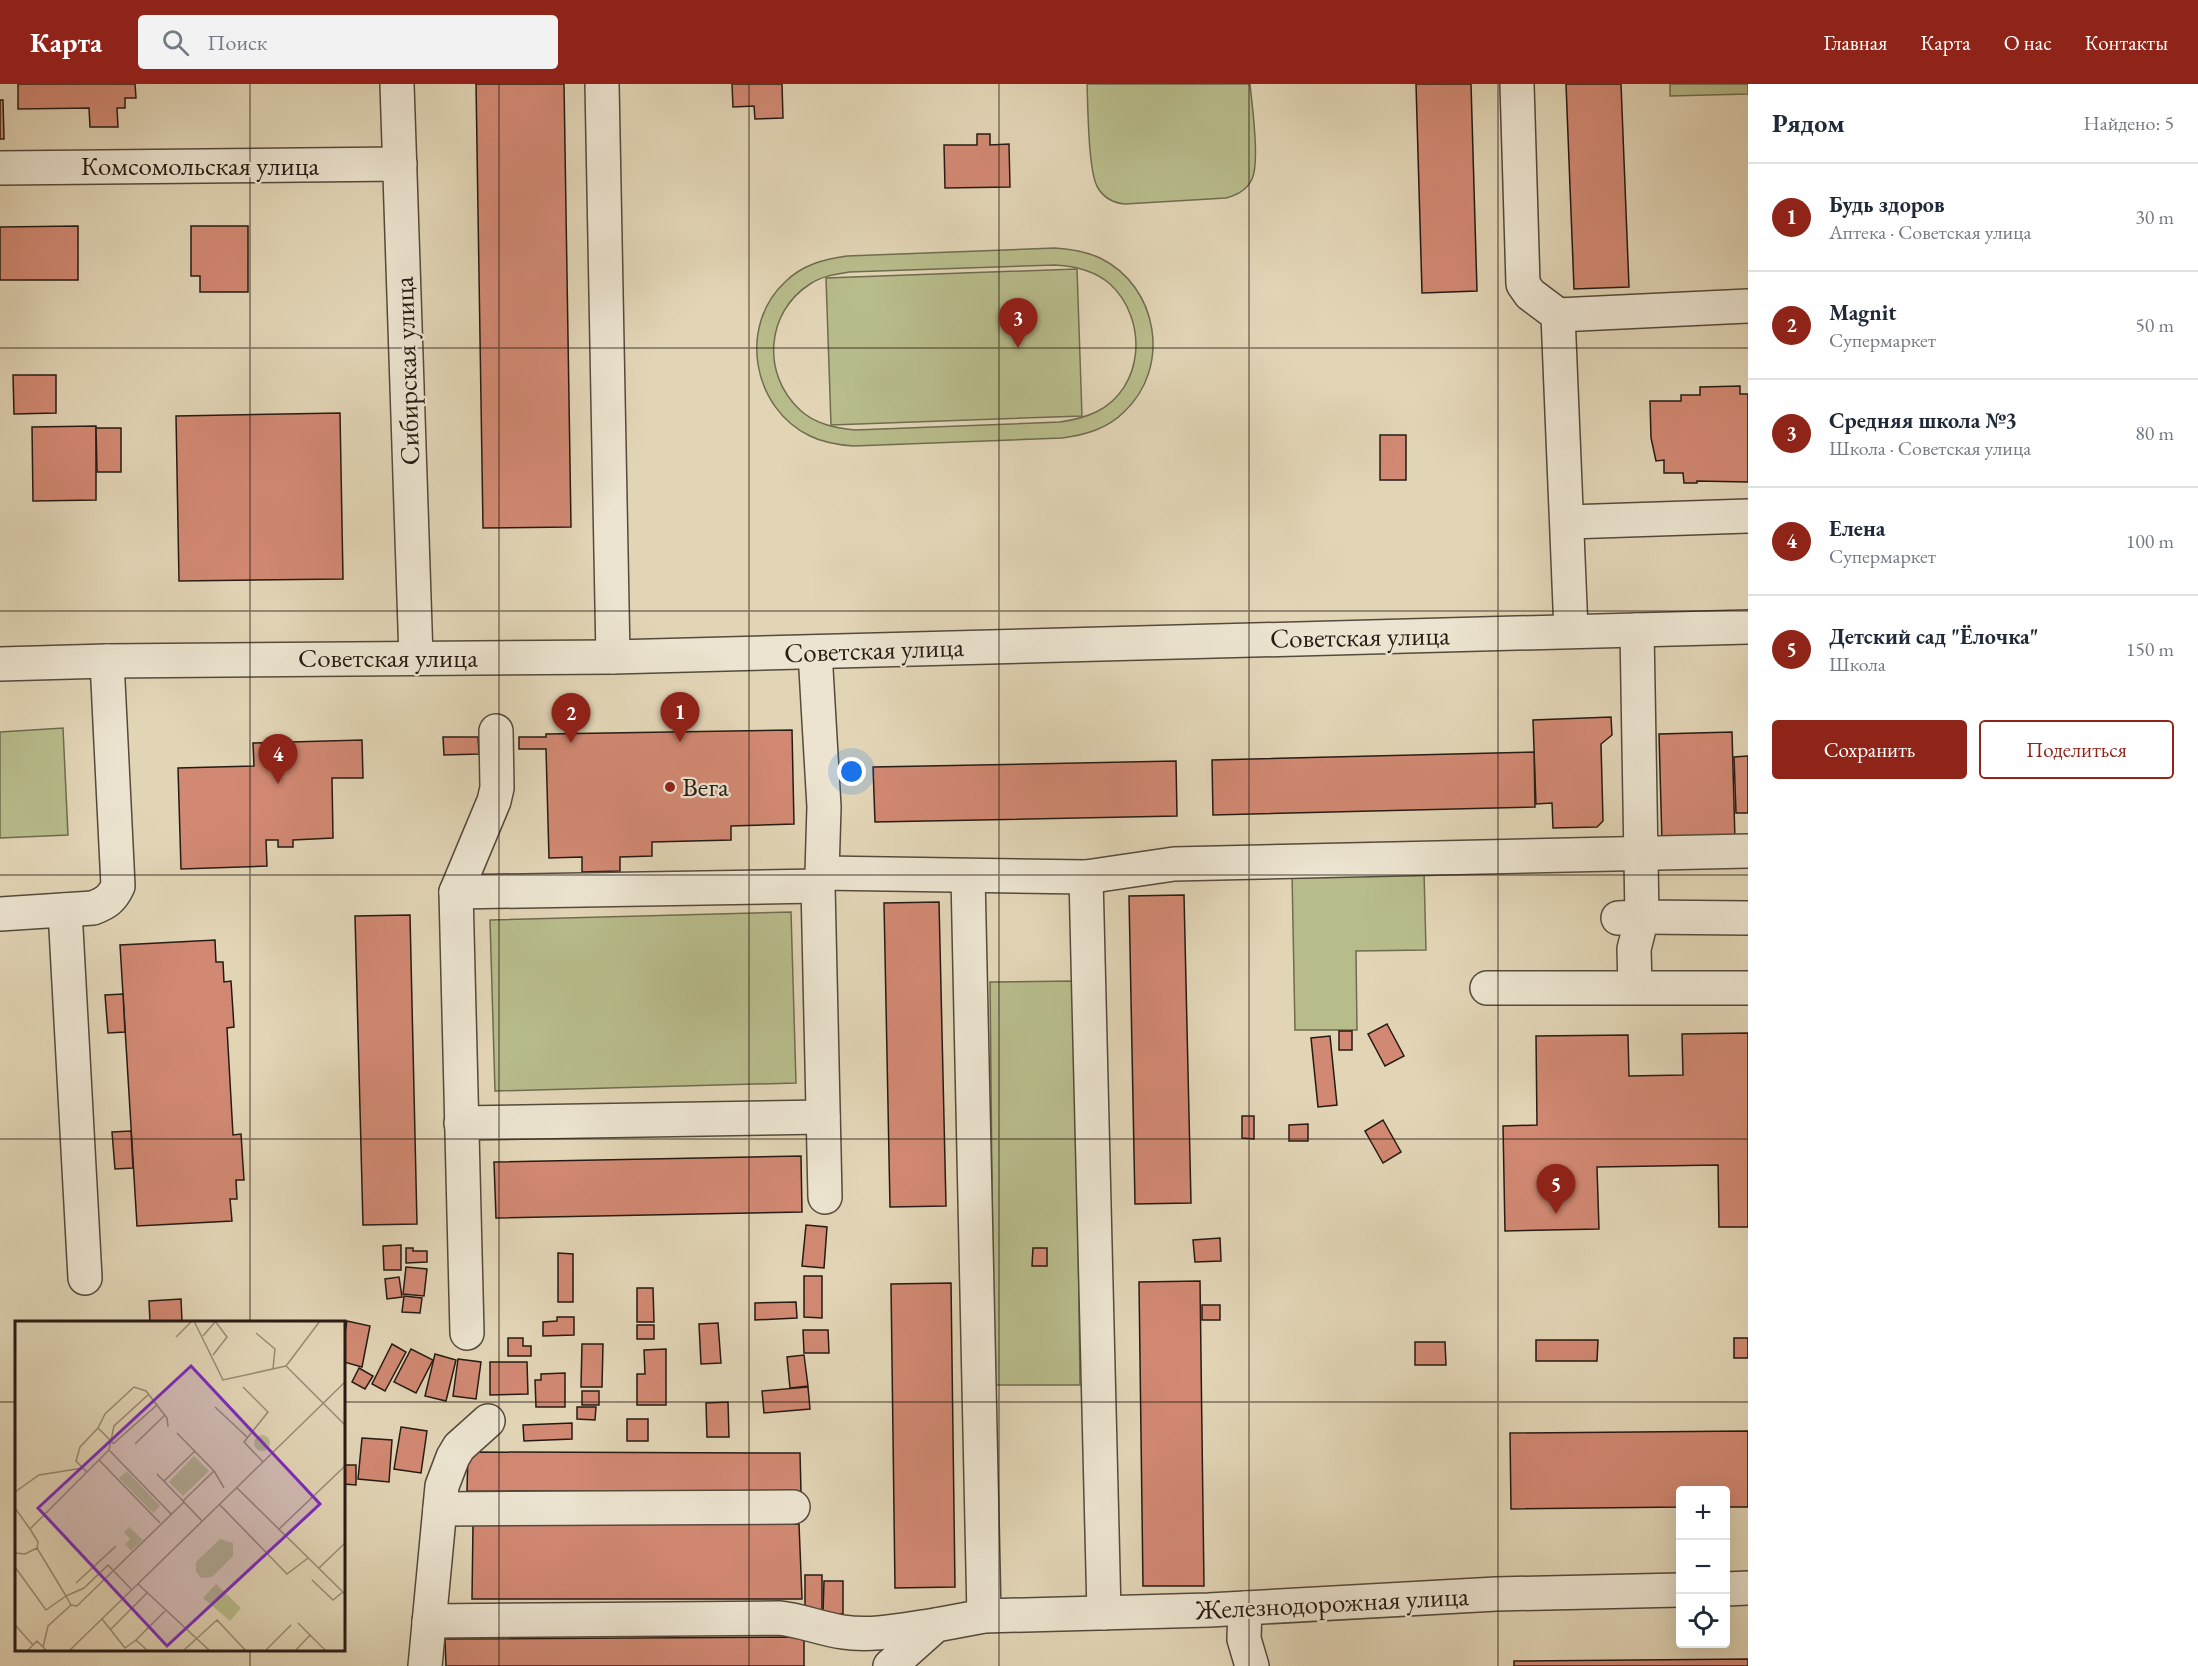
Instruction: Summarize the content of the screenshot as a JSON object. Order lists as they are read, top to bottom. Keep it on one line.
{"streets":{"street":["Комсомольская улица","Сибирская улица","Советская улица","Железнодорожная улица"]},"crossings":[["Комсомольская улица","Сибирская улица"],["Сибирская улица","Советская улица"]],"places":["Вега"],"page":{"header":"Карта","search":"Поиск","nav":["Главная","Карта","О нас","Контакты"],"heading":["Рядом","Найдено: 5"],"list":[{"mark":"1","name":"Будь здоров","note":"Аптека · Советская улица","value":"30 m"},{"mark":"2","name":"Magnit","note":"Супермаркет","value":"50 m"},{"mark":"3","name":"Средняя школа №3","note":"Школа · Советская улица","value":"80 m"},{"mark":"4","name":"Елена","note":"Супермаркет","value":"100 m"},{"mark":"5","name":"Детский сад \"Ёлочка\"","note":"Школа","value":"150 m"}],"pins":["3","1","2","4","5"],"buttons":["Сохранить","Поделиться"],"map_buttons":["+","−"]}}
